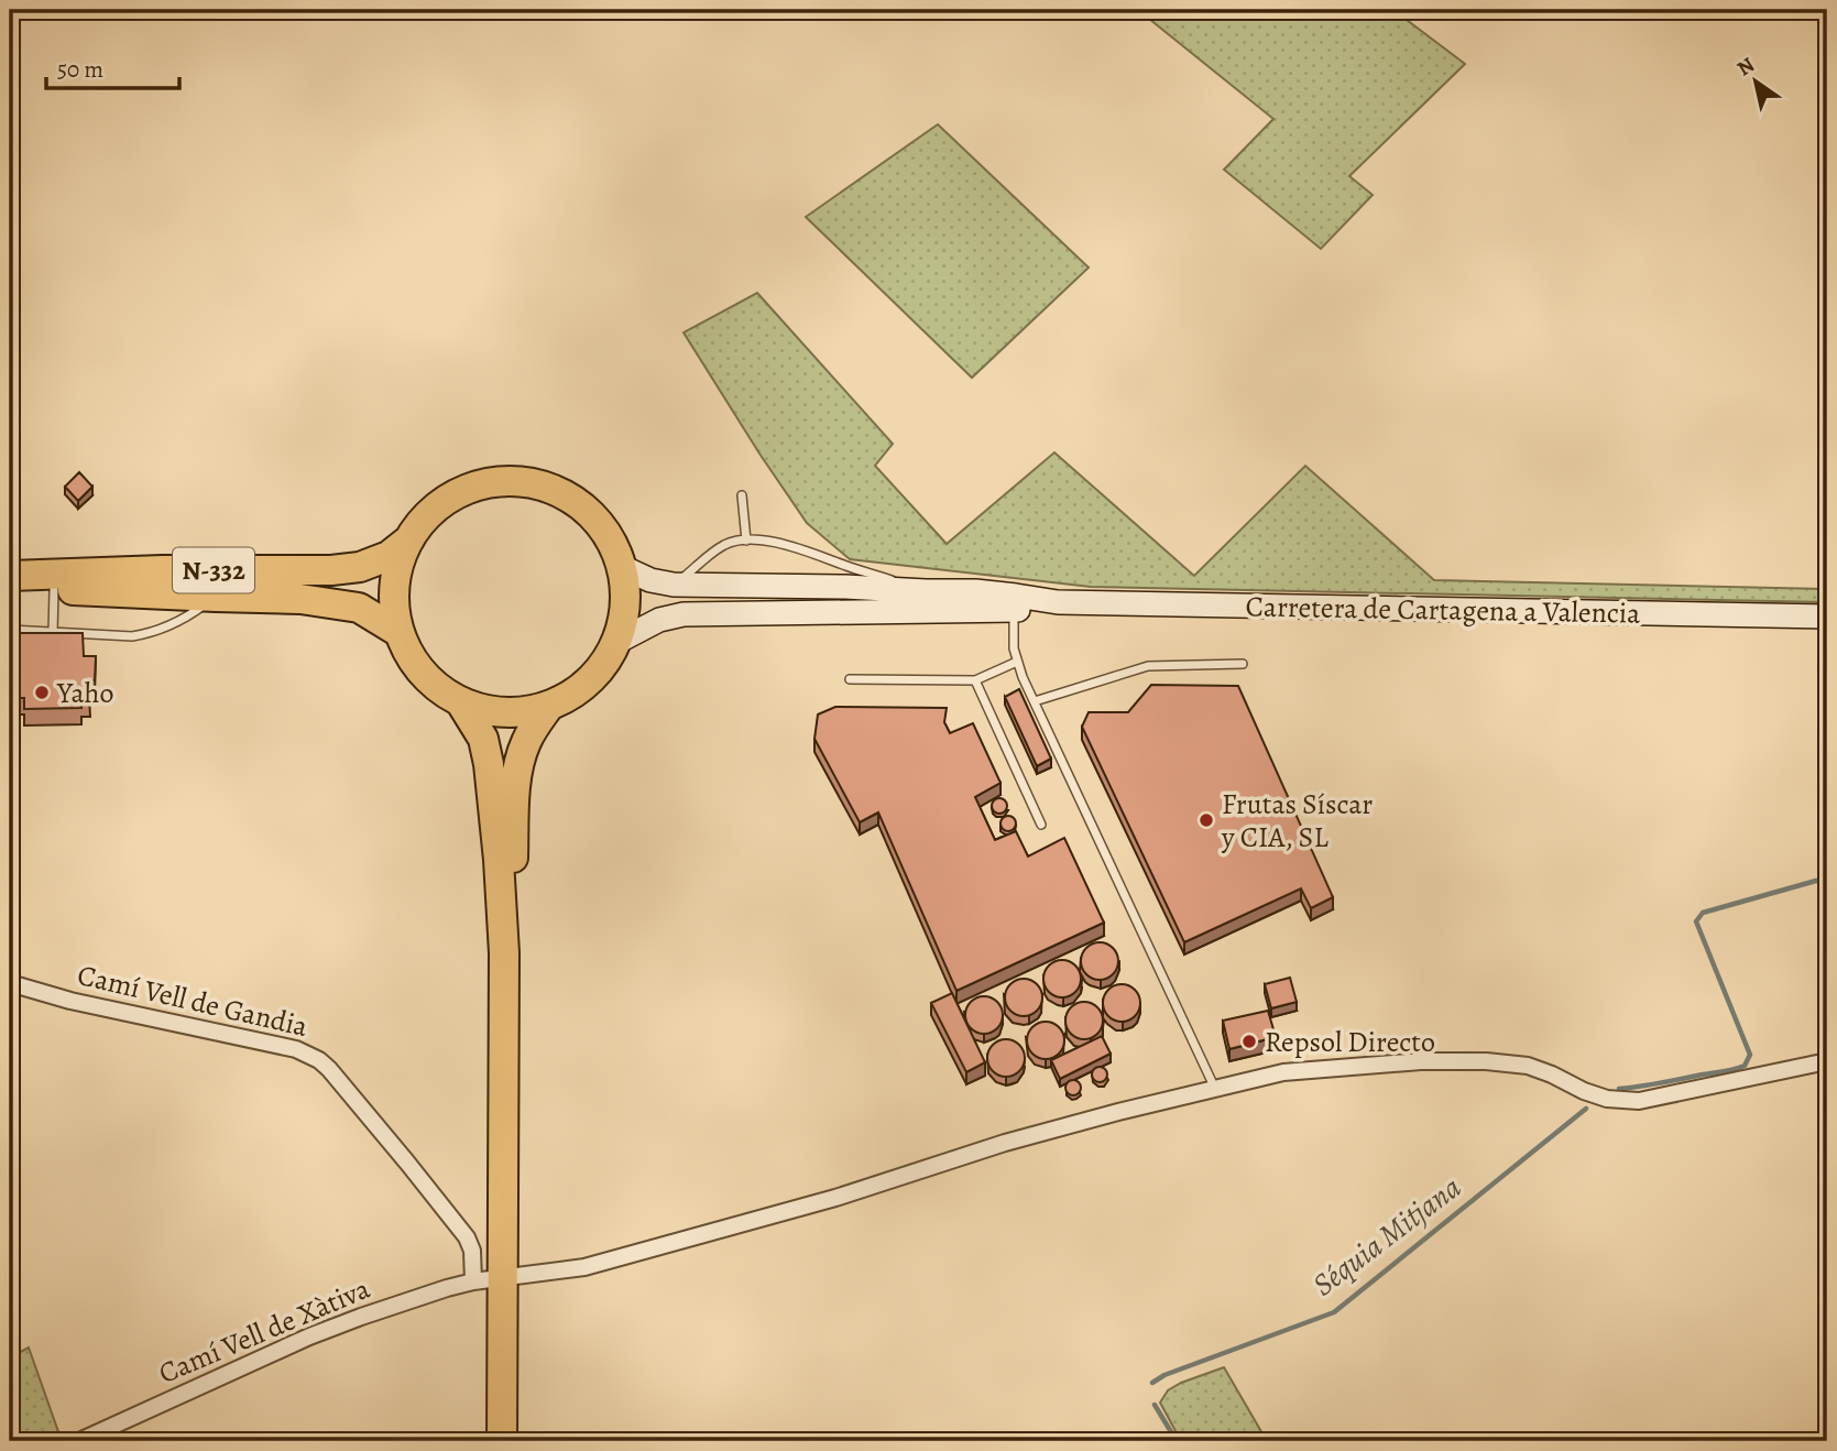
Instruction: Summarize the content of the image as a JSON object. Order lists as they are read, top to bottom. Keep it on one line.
{"streets":{"highway":["N-332"],"main road":["Carretera de Cartagena a Valencia"],"street":["Camí Vell de Gandia","Camí Vell de Xàtiva"]},"crossings":[["N-332","Carretera de Cartagena a Valencia"],["Camí Vell de Gandia","Camí Vell de Xàtiva"]],"water":["Séquia Mitjana"],"places":["Yaho","Frutas Síscar y CIA, SL","Repsol Directo"],"scale_bar":"50 m","north":"top left"}
